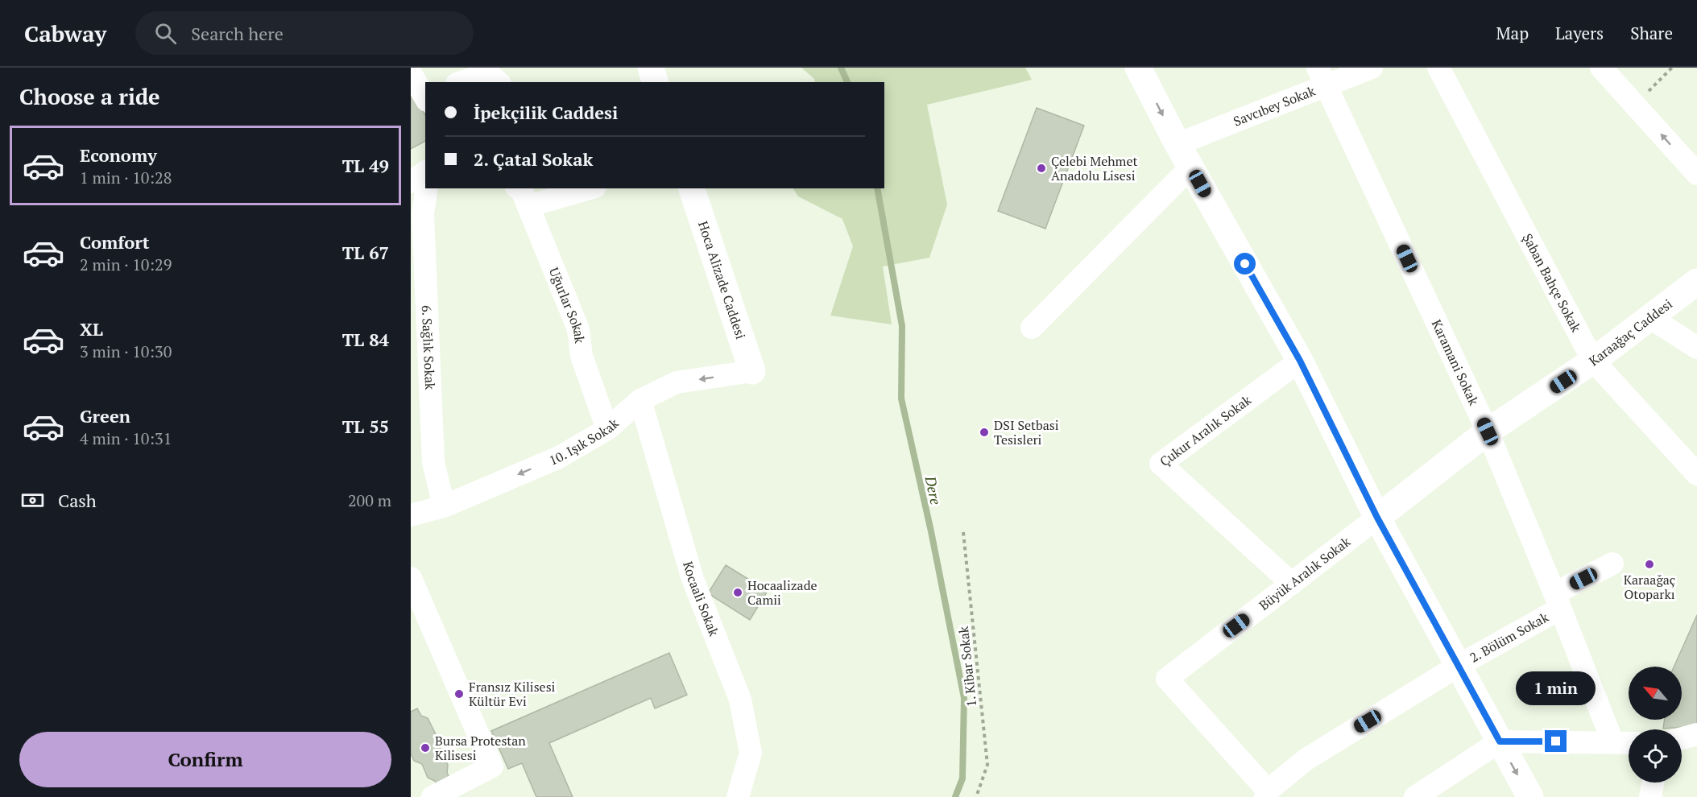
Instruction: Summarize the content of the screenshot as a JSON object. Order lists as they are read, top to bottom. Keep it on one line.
{"streets":{"main road":["Hoca Alizade Caddesi","Karaağaç Caddesi"],"street":["Savcıbey Sokak","Şaban Bahçe Sokak","Uğurlar Sokak","6. Sağlık Sokak","Karamani Sokak","Çukur Aralık Sokak","10. Işık Sokak","Büyük Aralık Sokak","Kocaali Sokak","2. Bölüm Sokak"],"path":["1. Kibar Sokak"]},"crossings":[["Savcıbey Sokak","Karamani Sokak"],["Hoca Alizade Caddesi","10. Işık Sokak"],["Şaban Bahçe Sokak","Karaağaç Caddesi"],["Uğurlar Sokak","10. Işık Sokak"],["Karaağaç Caddesi","Karamani Sokak"],["Karaağaç Caddesi","Büyük Aralık Sokak"],["6. Sağlık Sokak","10. Işık Sokak"],["Karamani Sokak","2. Bölüm Sokak"],["Çukur Aralık Sokak","Büyük Aralık Sokak"],["10. Işık Sokak","Kocaali Sokak"],["Büyük Aralık Sokak","2. Bölüm Sokak"]],"one_way":["10. Işık Sokak"],"water":["Dere"],"places":["Çelebi Mehmet Anadolu Lisesi","DSI Setbasi Tesisleri","Karaağaç Otoparkı","Hocaalizade Camii","Fransız Kilisesi Kültür Evi","Bursa Protestan Kilisesi"],"north":"top left","page":{"header":"Cabway","search":"Search here","nav":["Map","Layers","Share"],"heading":"Choose a ride","banner":["İpekçilik Caddesi","2. Çatal Sokak"],"list":[{"name":"Economy","note":"1 min · 10:28","value":"TL 49"},{"name":"Comfort","note":"2 min · 10:29","value":"TL 67"},{"name":"XL","note":"3 min · 10:30","value":"TL 84"},{"name":"Green","note":"4 min · 10:31","value":"TL 55"}],"pay":["Cash","200 m"],"bubble":"1 min","buttons":"Confirm"}}
